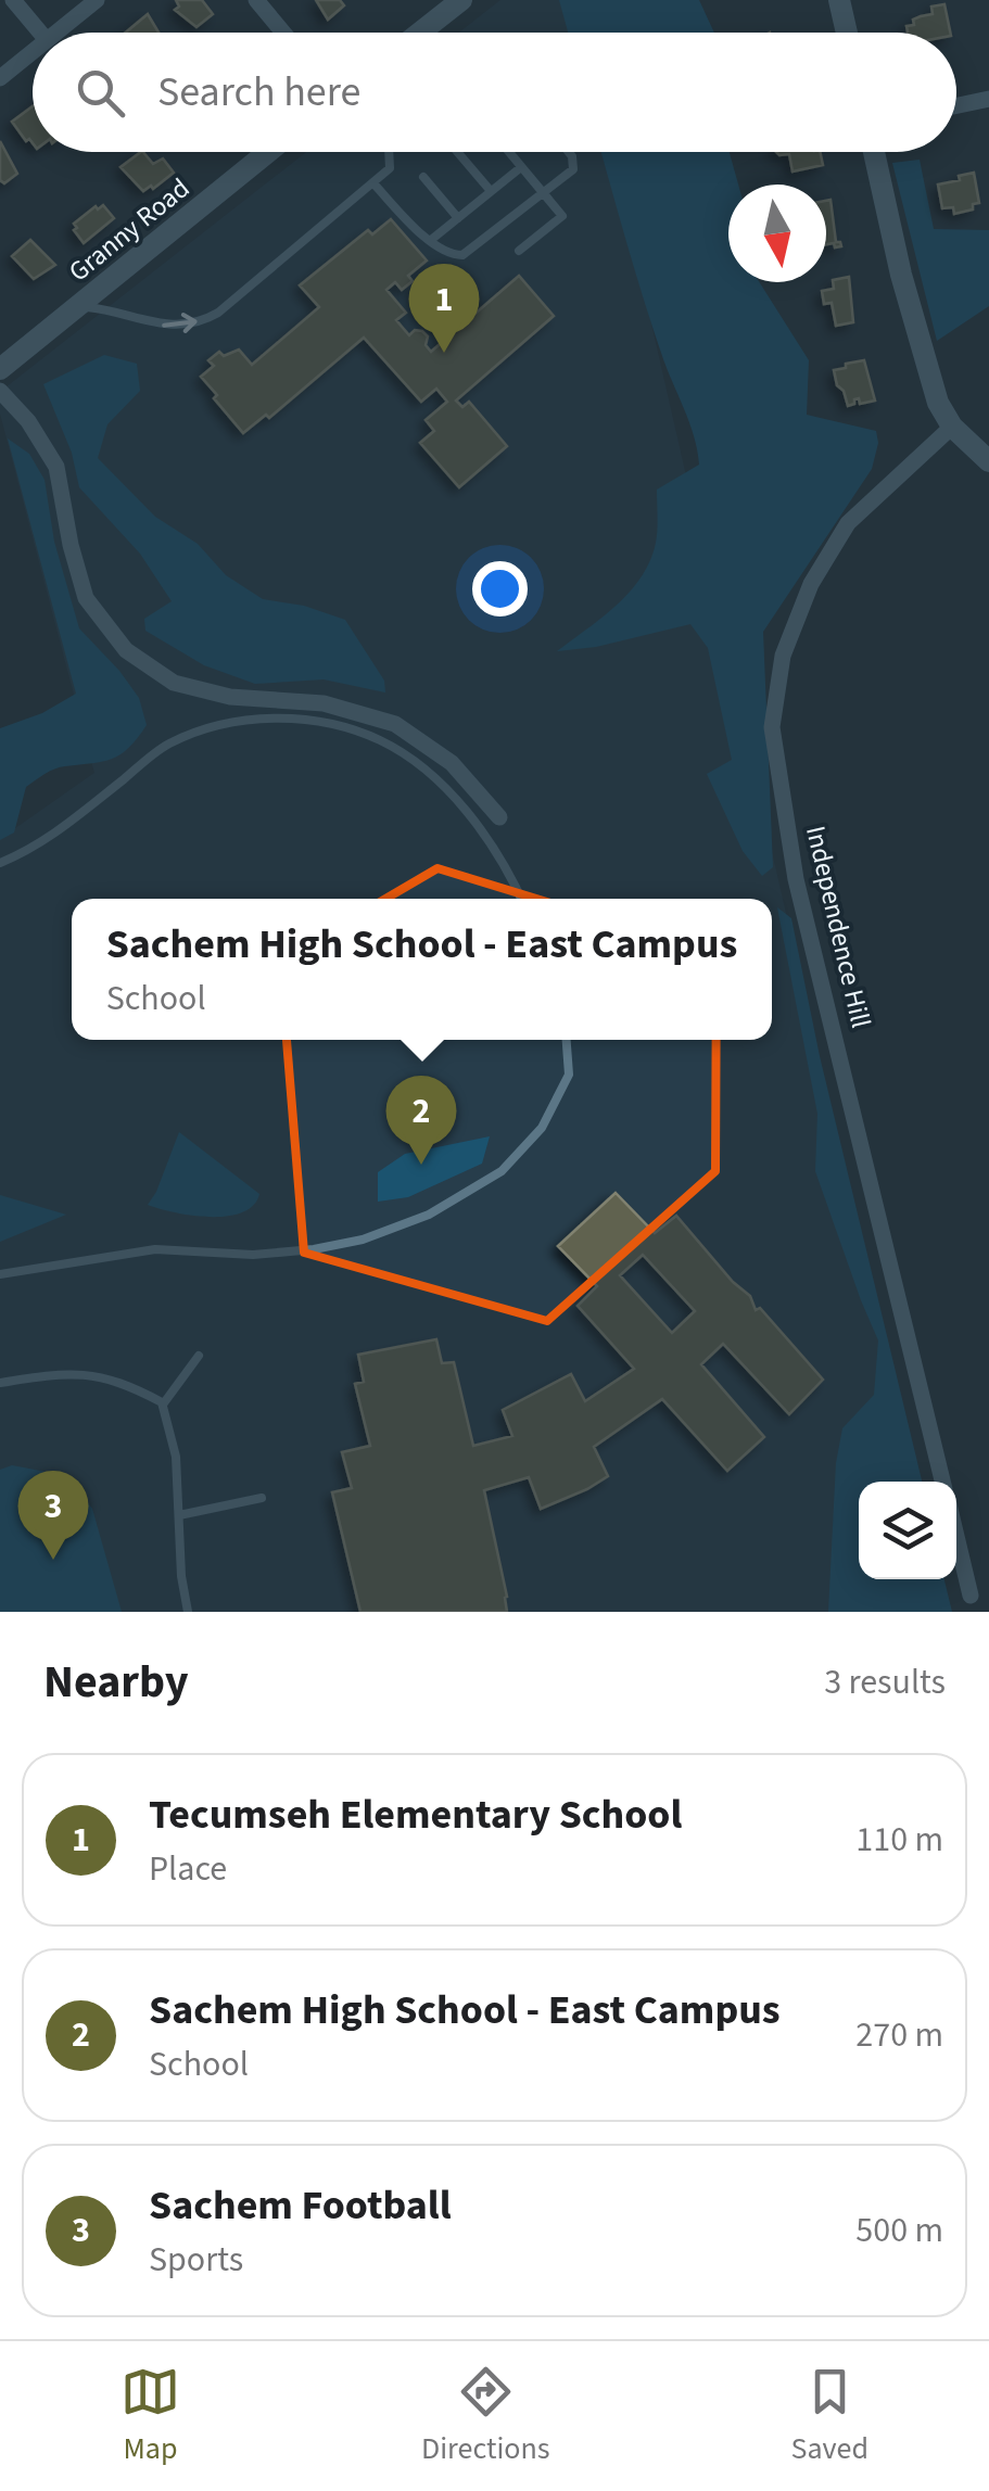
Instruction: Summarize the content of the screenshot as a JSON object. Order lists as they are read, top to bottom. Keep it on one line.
{"streets":{"street":["Granny Road","Independence Hill"]},"north":"bottom","page":{"search":"Search here","pins":["1","2","3"],"popup":["Sachem High School - East Campus","School"],"heading":["Nearby","3 results"],"list":[{"mark":"1","name":"Tecumseh Elementary School","note":"Place","value":"110 m"},{"mark":"2","name":"Sachem High School - East Campus","note":"School","value":"270 m"},{"mark":"3","name":"Sachem Football","note":"Sports","value":"500 m"}],"nav":["Map","Directions","Saved"]}}
